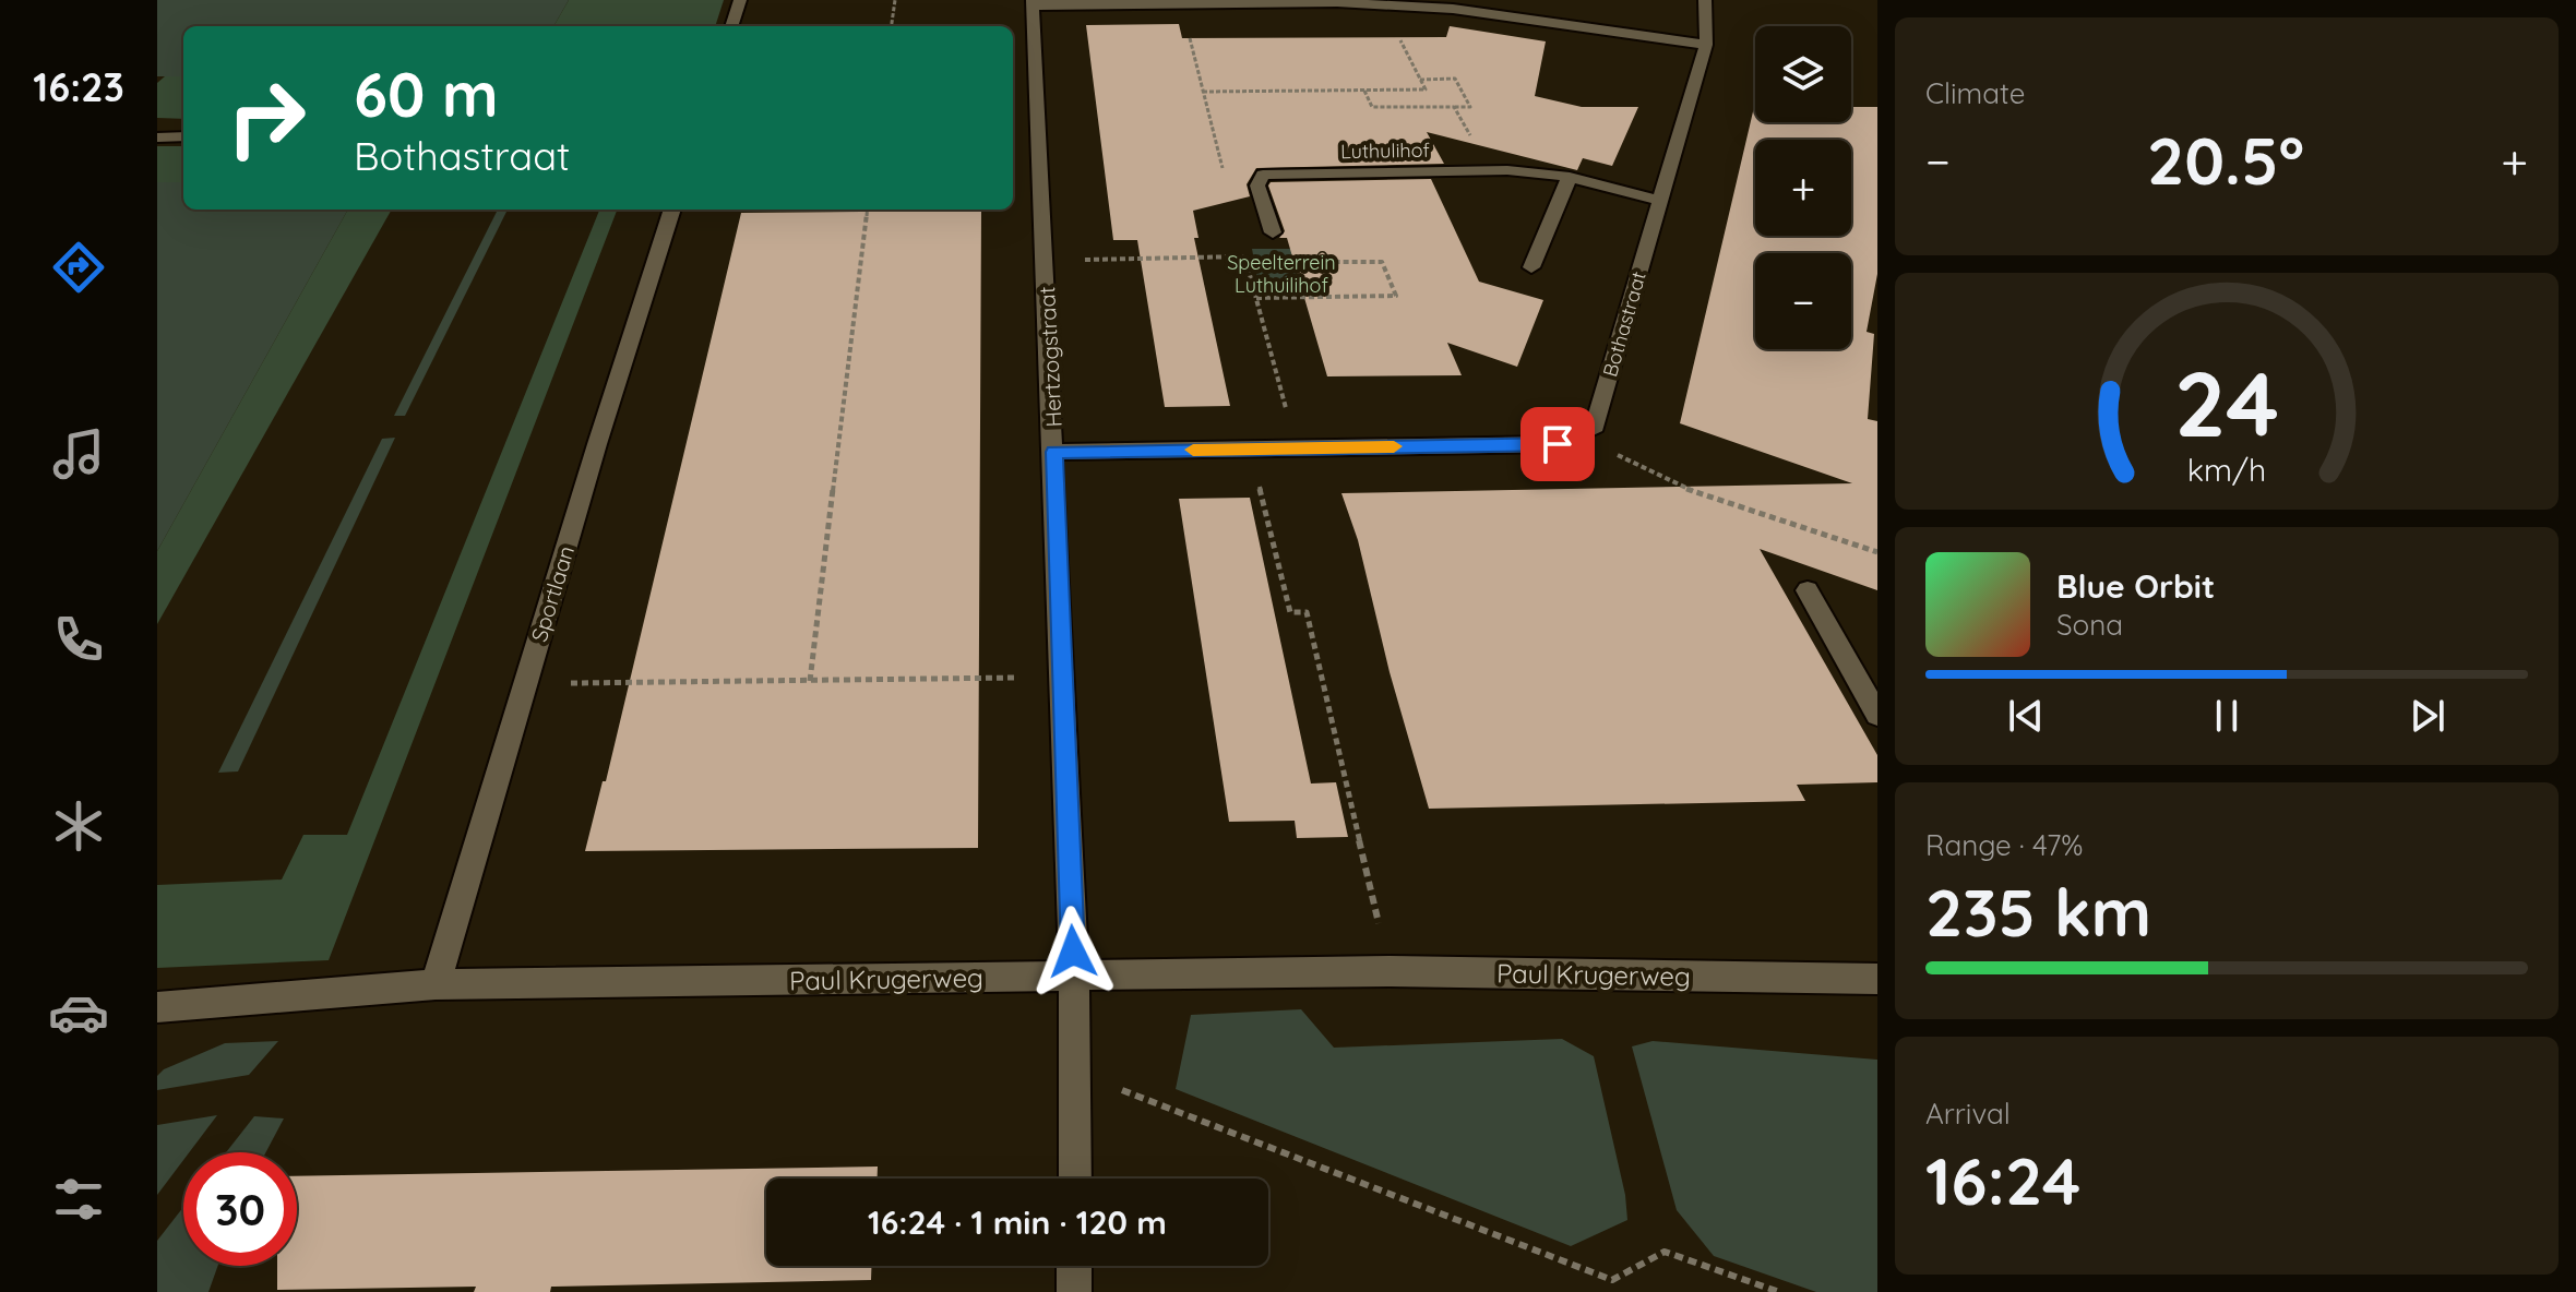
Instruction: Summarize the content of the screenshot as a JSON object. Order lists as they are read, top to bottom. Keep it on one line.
{"streets":{"street":["Luthulihof","Bothastraat","Hertzogstraat","Sportlaan","Paul Krugerweg"]},"crossings":[["Luthulihof","Bothastraat"],["Hertzogstraat","Paul Krugerweg"],["Sportlaan","Paul Krugerweg"]],"parks":["Speelterrein Luthuilihof"],"page":{"tabs":"16:23","tile":["Climate",["Range · 47%","235 km"],["Arrival","16:24"]],"map_buttons":["+","−"],"turn":["60 m","Bothastraat"],"heat":["−","20.5°","+"],"song":["Blue Orbit","Sona"],"limit":"30","trip":"16:24 · 1 min · 120 m","gauge":["24","km/h"]}}
